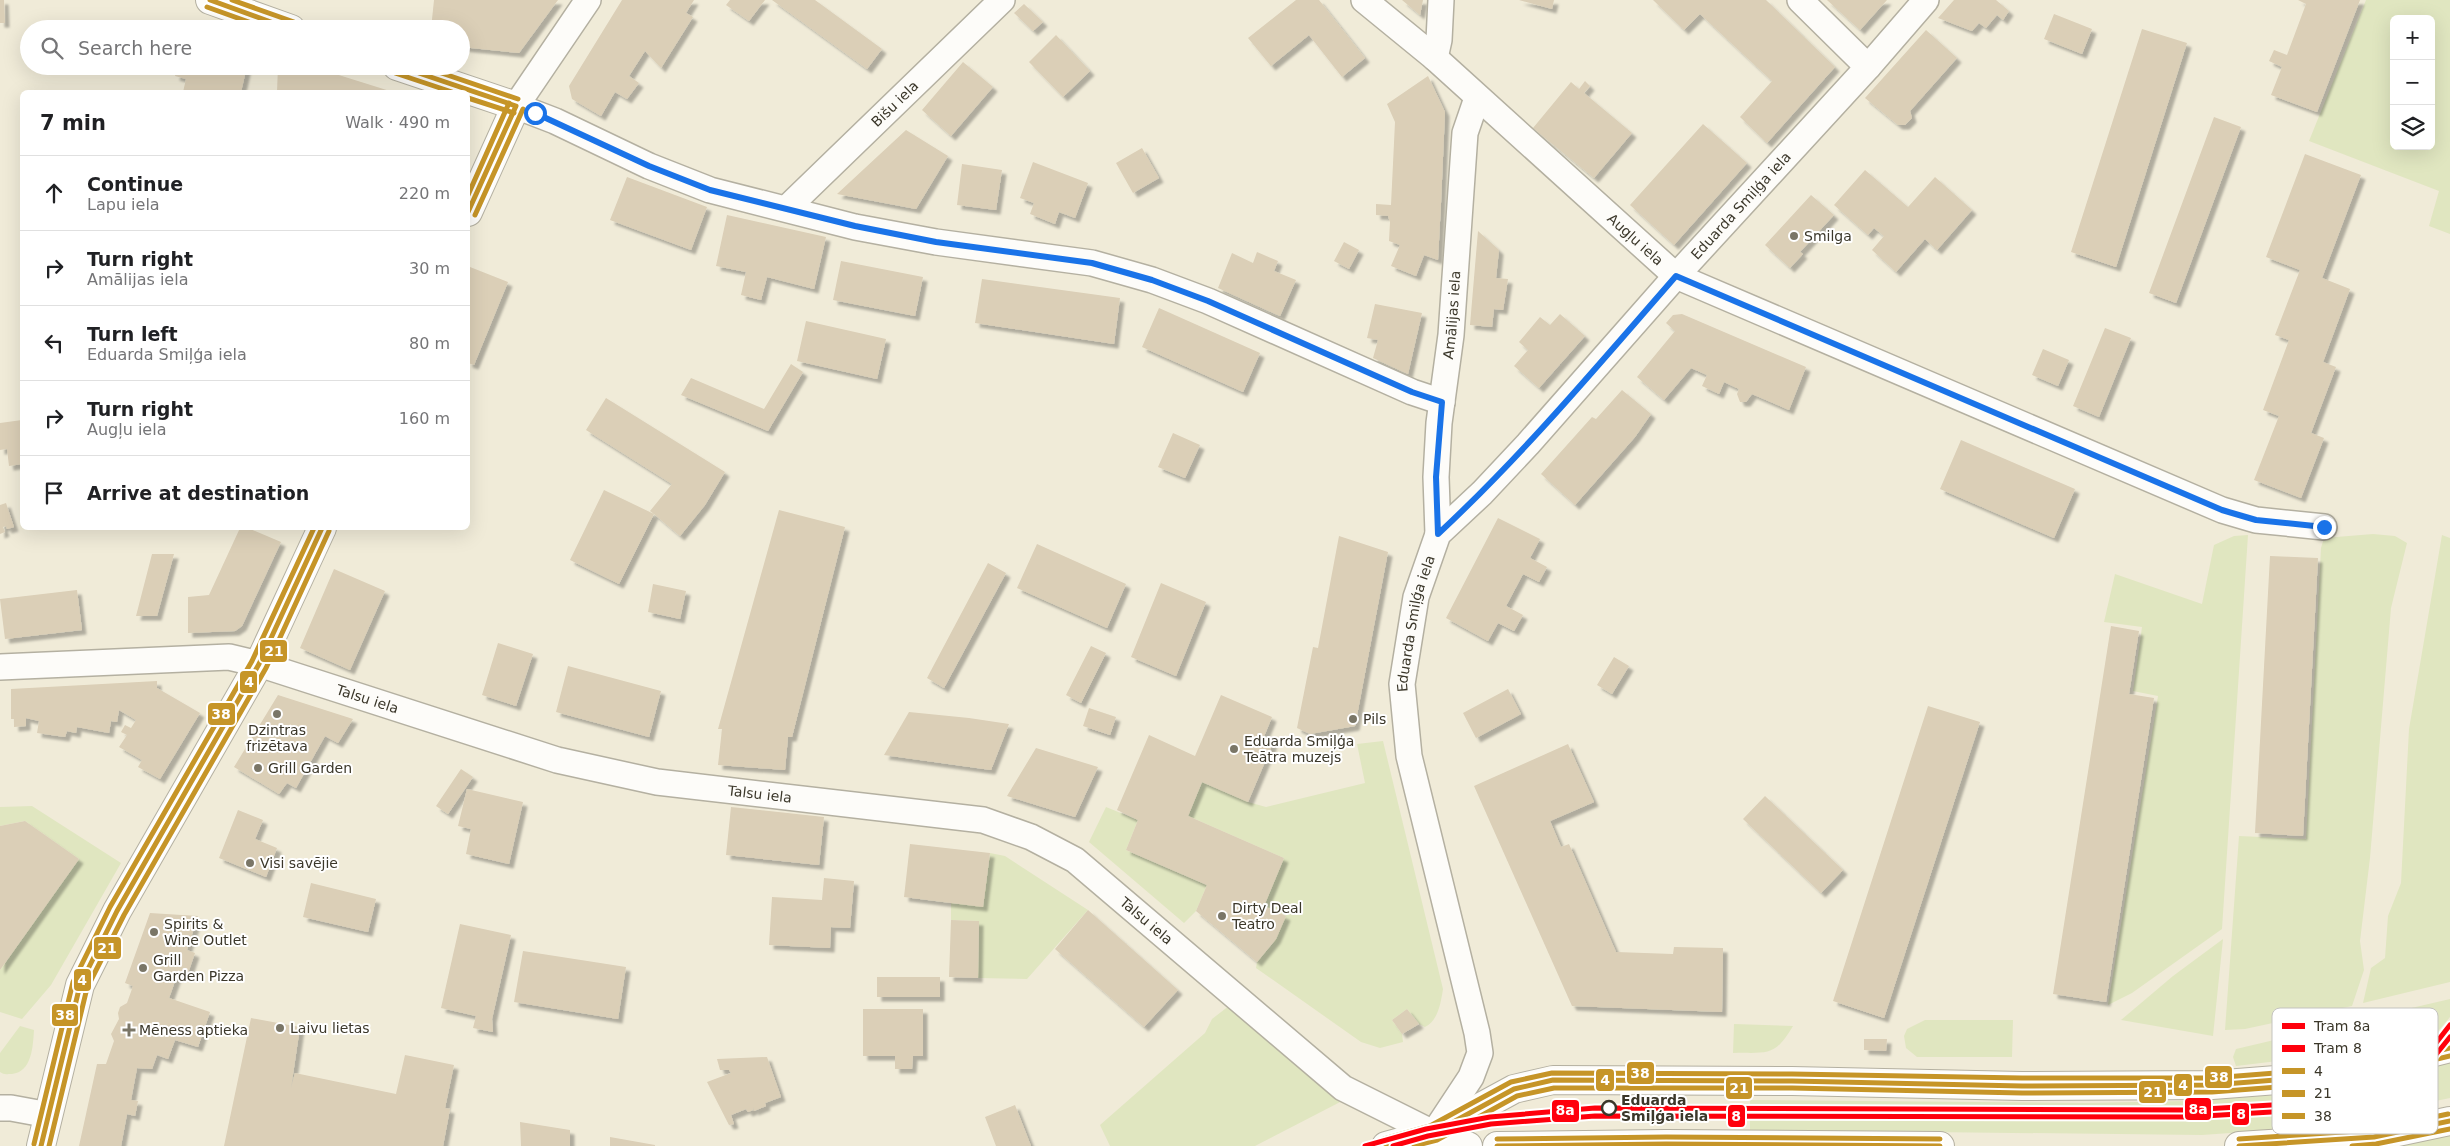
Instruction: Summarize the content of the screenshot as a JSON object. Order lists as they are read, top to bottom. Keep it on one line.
{"streets":{"street":["Bišu iela","Eduarda Smiļģa iela","Augļu iela","Amālijas iela","Talsu iela"]},"crossings":[["Eduarda Smiļģa iela","Augļu iela"],["Eduarda Smiļģa iela","Amālijas iela"],["Eduarda Smiļģa iela","Talsu iela"],["Augļu iela","Amālijas iela"]],"places":{"other":["Smilga","Dzintras frizētava","Pils","Eduarda Smiļģa Teātra muzejs","Grill Garden","Visi savējie","Dirty Deal Teatro","Spirits & Wine Outlet","Grill Garden Pizza","Laivu lietas","Eduarda Smiļģa iela"],"health":["Mēness aptieka"]},"lines":["transit line 4","transit line 38","transit line 21","tram line 8a","tram line 8"],"legend":["Tram 8a","Tram 8","4","21","38"],"page":{"map_buttons":["+","−"],"search":"Search here","heading":["7 min","Walk · 490 m"],"list":[["Continue","Lapu iela","220 m"],["Turn right","Amālijas iela","30 m"],["Turn left","Eduarda Smiļģa iela","80 m"],["Turn right","Augļu iela","160 m"],"Arrive at destination"]}}
